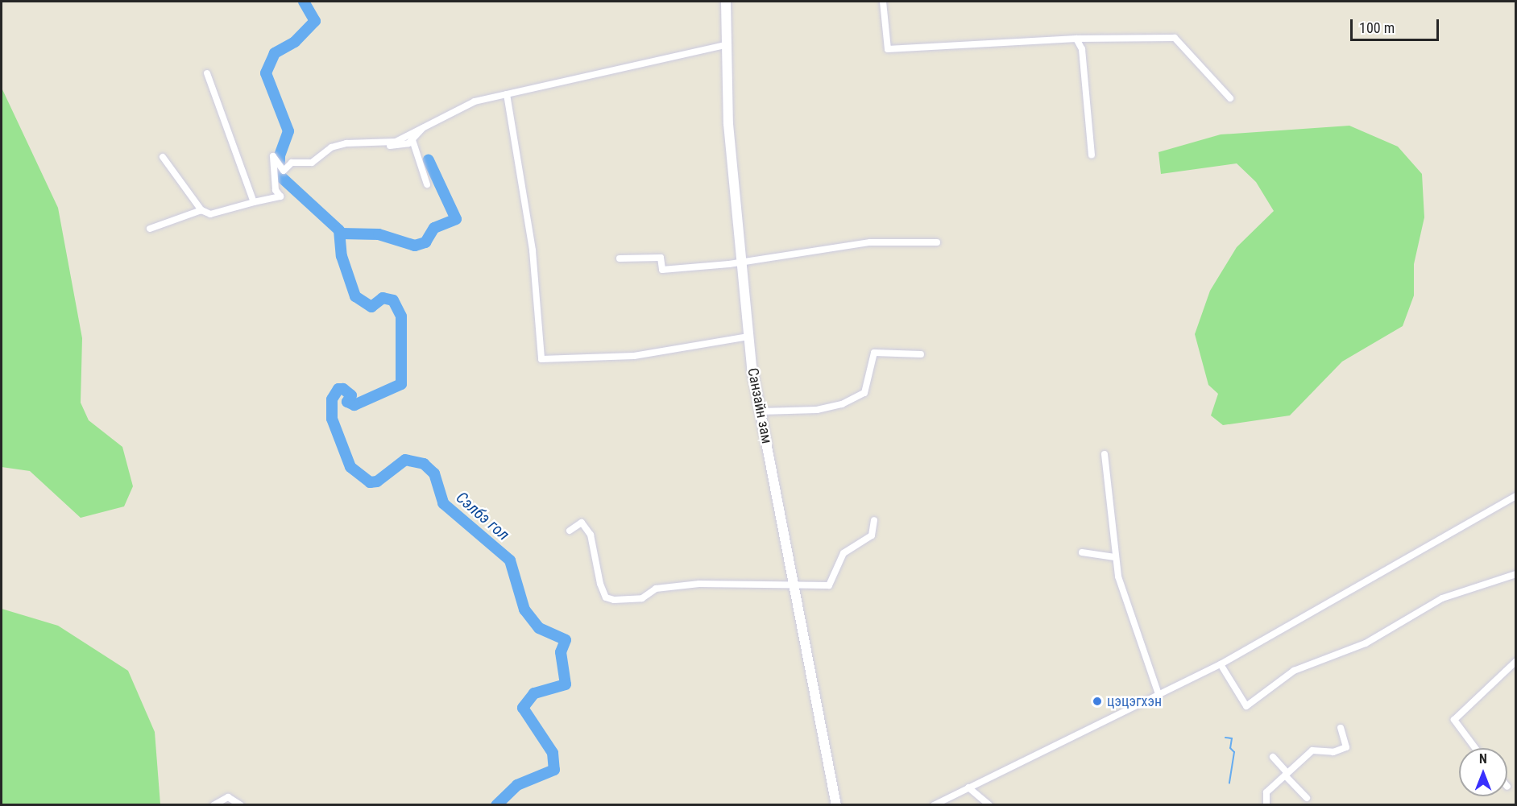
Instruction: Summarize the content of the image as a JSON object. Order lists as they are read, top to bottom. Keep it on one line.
{"streets":{"main road":["Санзайн зам"]},"water":["Сэлбэ гол"],"places":["цэцэгхэн"],"scale_bar":"100 m","north":"top"}
